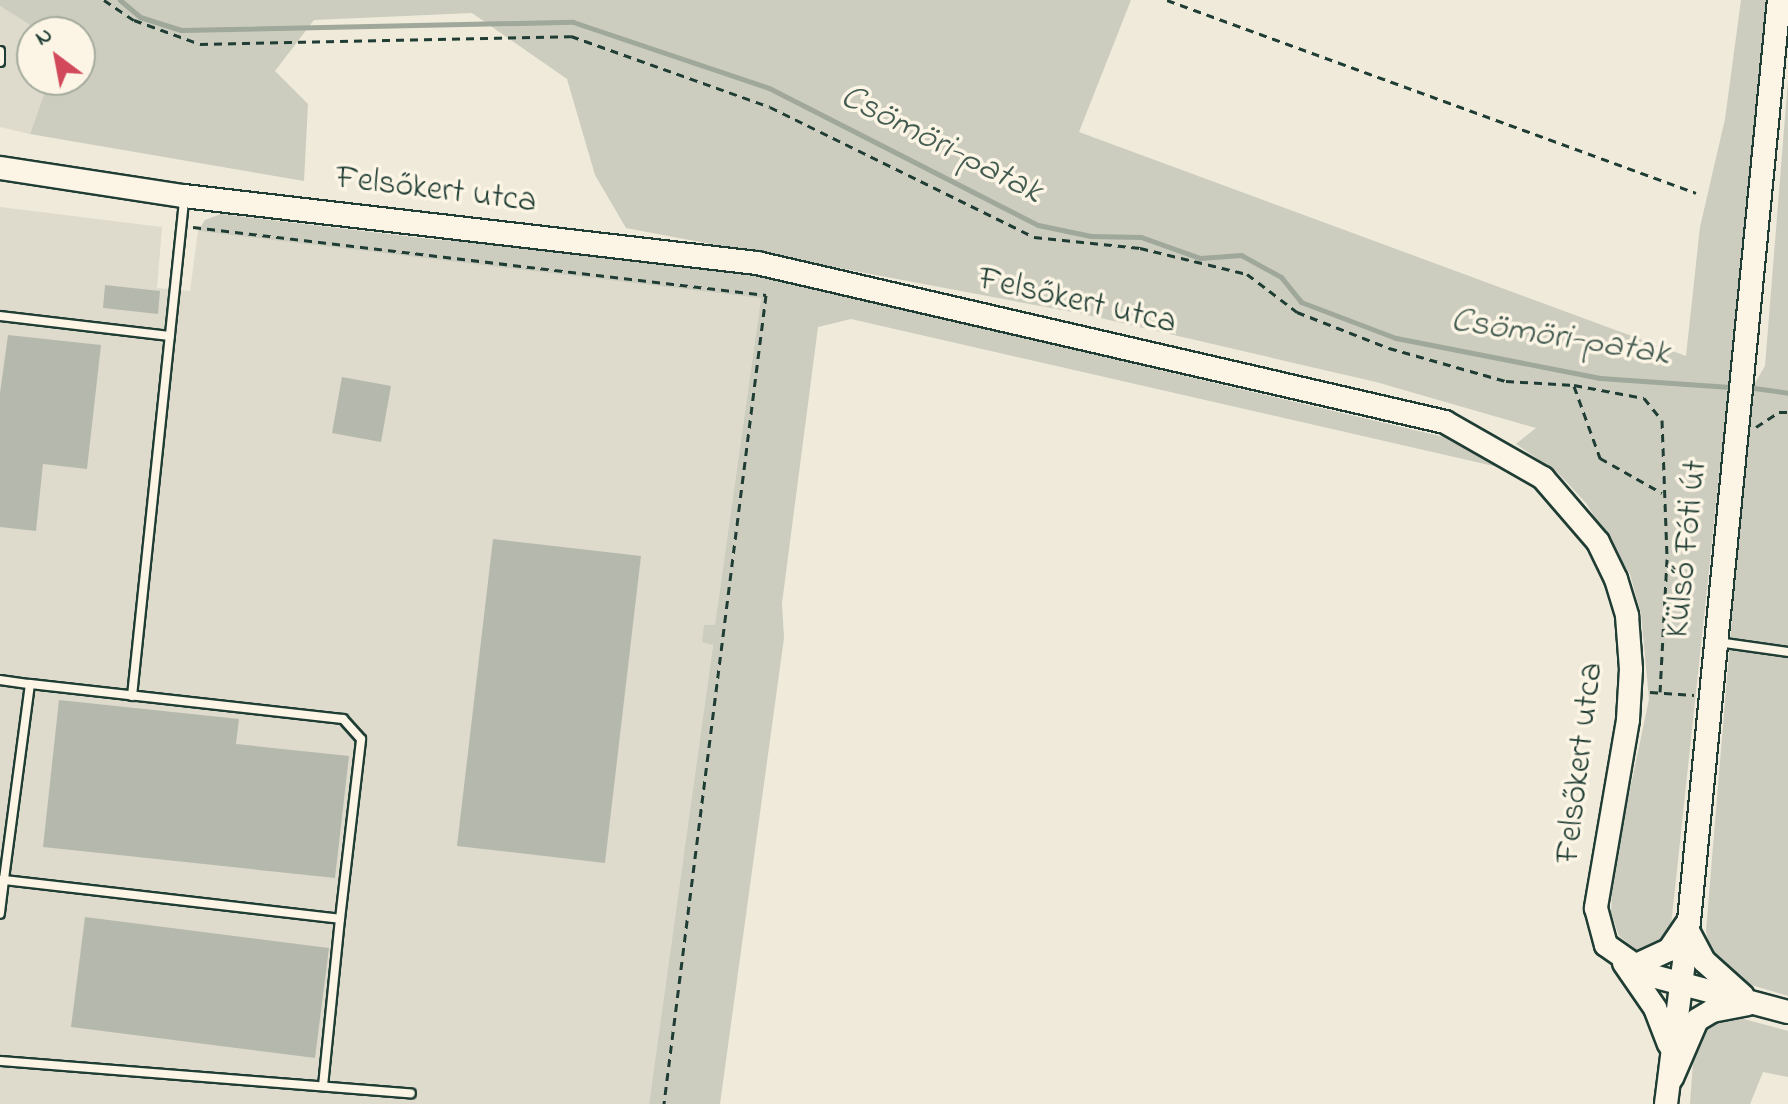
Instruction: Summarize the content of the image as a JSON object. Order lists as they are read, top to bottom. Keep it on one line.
{"streets":{"street":["Felsőkert utca","Külső Fóti út"]},"crossings":[["Felsőkert utca","Külső Fóti út"]],"water":["Csömöri-patak"],"north":"top left"}
